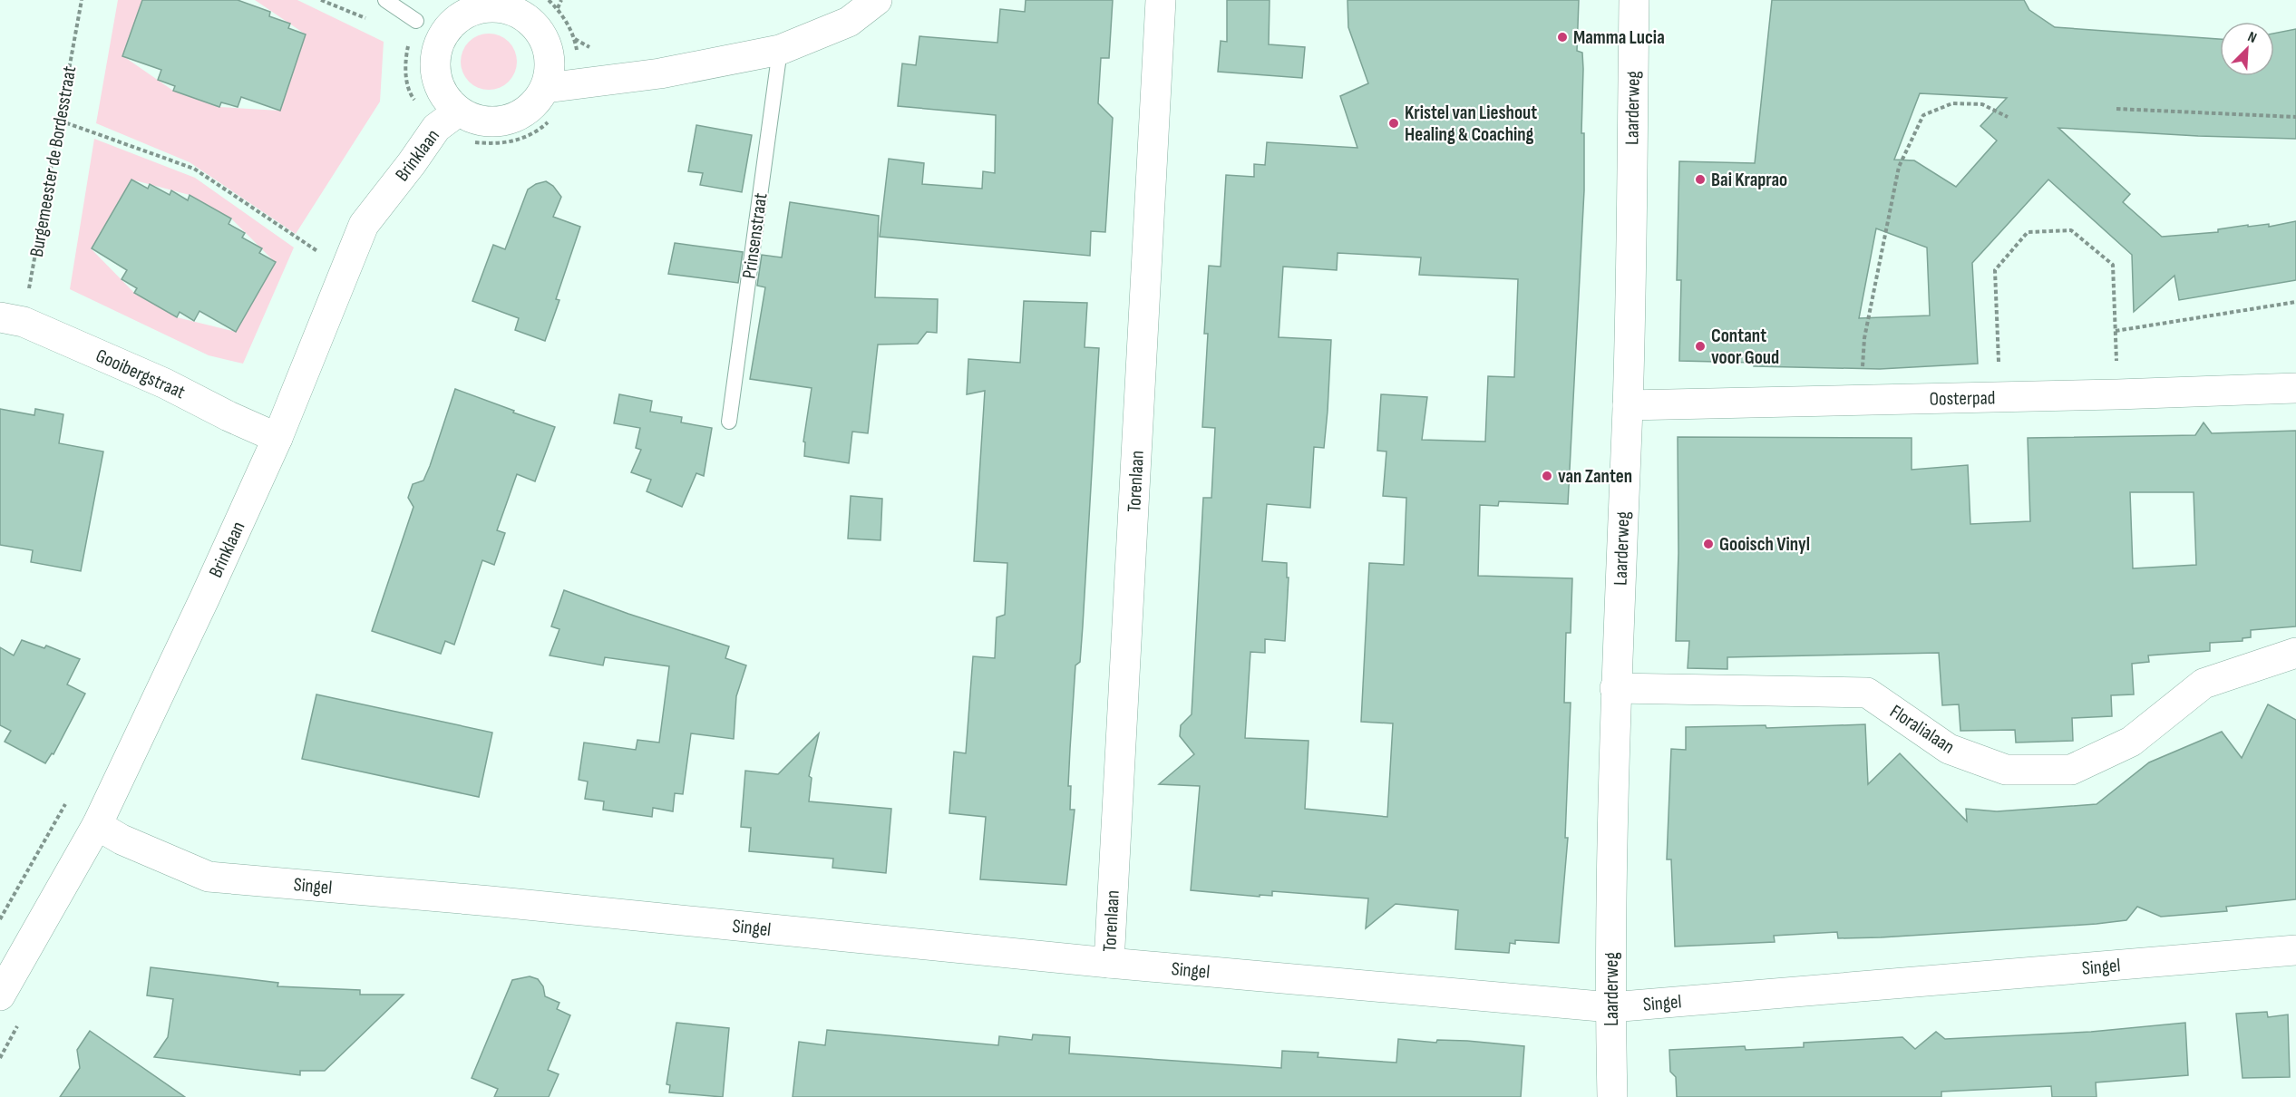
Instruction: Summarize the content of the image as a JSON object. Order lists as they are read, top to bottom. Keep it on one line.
{"streets":{"street":["Laarderweg","Brinklaan","Gooibergstraat","Oosterpad","Torenlaan","Floralialaan","Singel"],"lane":["Prinsenstraat"],"path":["Burgemeester de Bordesstraat"]},"crossings":[["Laarderweg","Oosterpad"],["Laarderweg","Floralialaan"],["Laarderweg","Singel"],["Brinklaan","Gooibergstraat"],["Brinklaan","Singel"],["Burgemeester de Bordesstraat","Gooibergstraat"],["Torenlaan","Singel"]],"places":["Mamma Lucia","Kristel van Lieshout Healing & Coaching","Bai Kraprao","Contant voor Goud","van Zanten","Gooisch Vinyl"],"north":"top right"}
